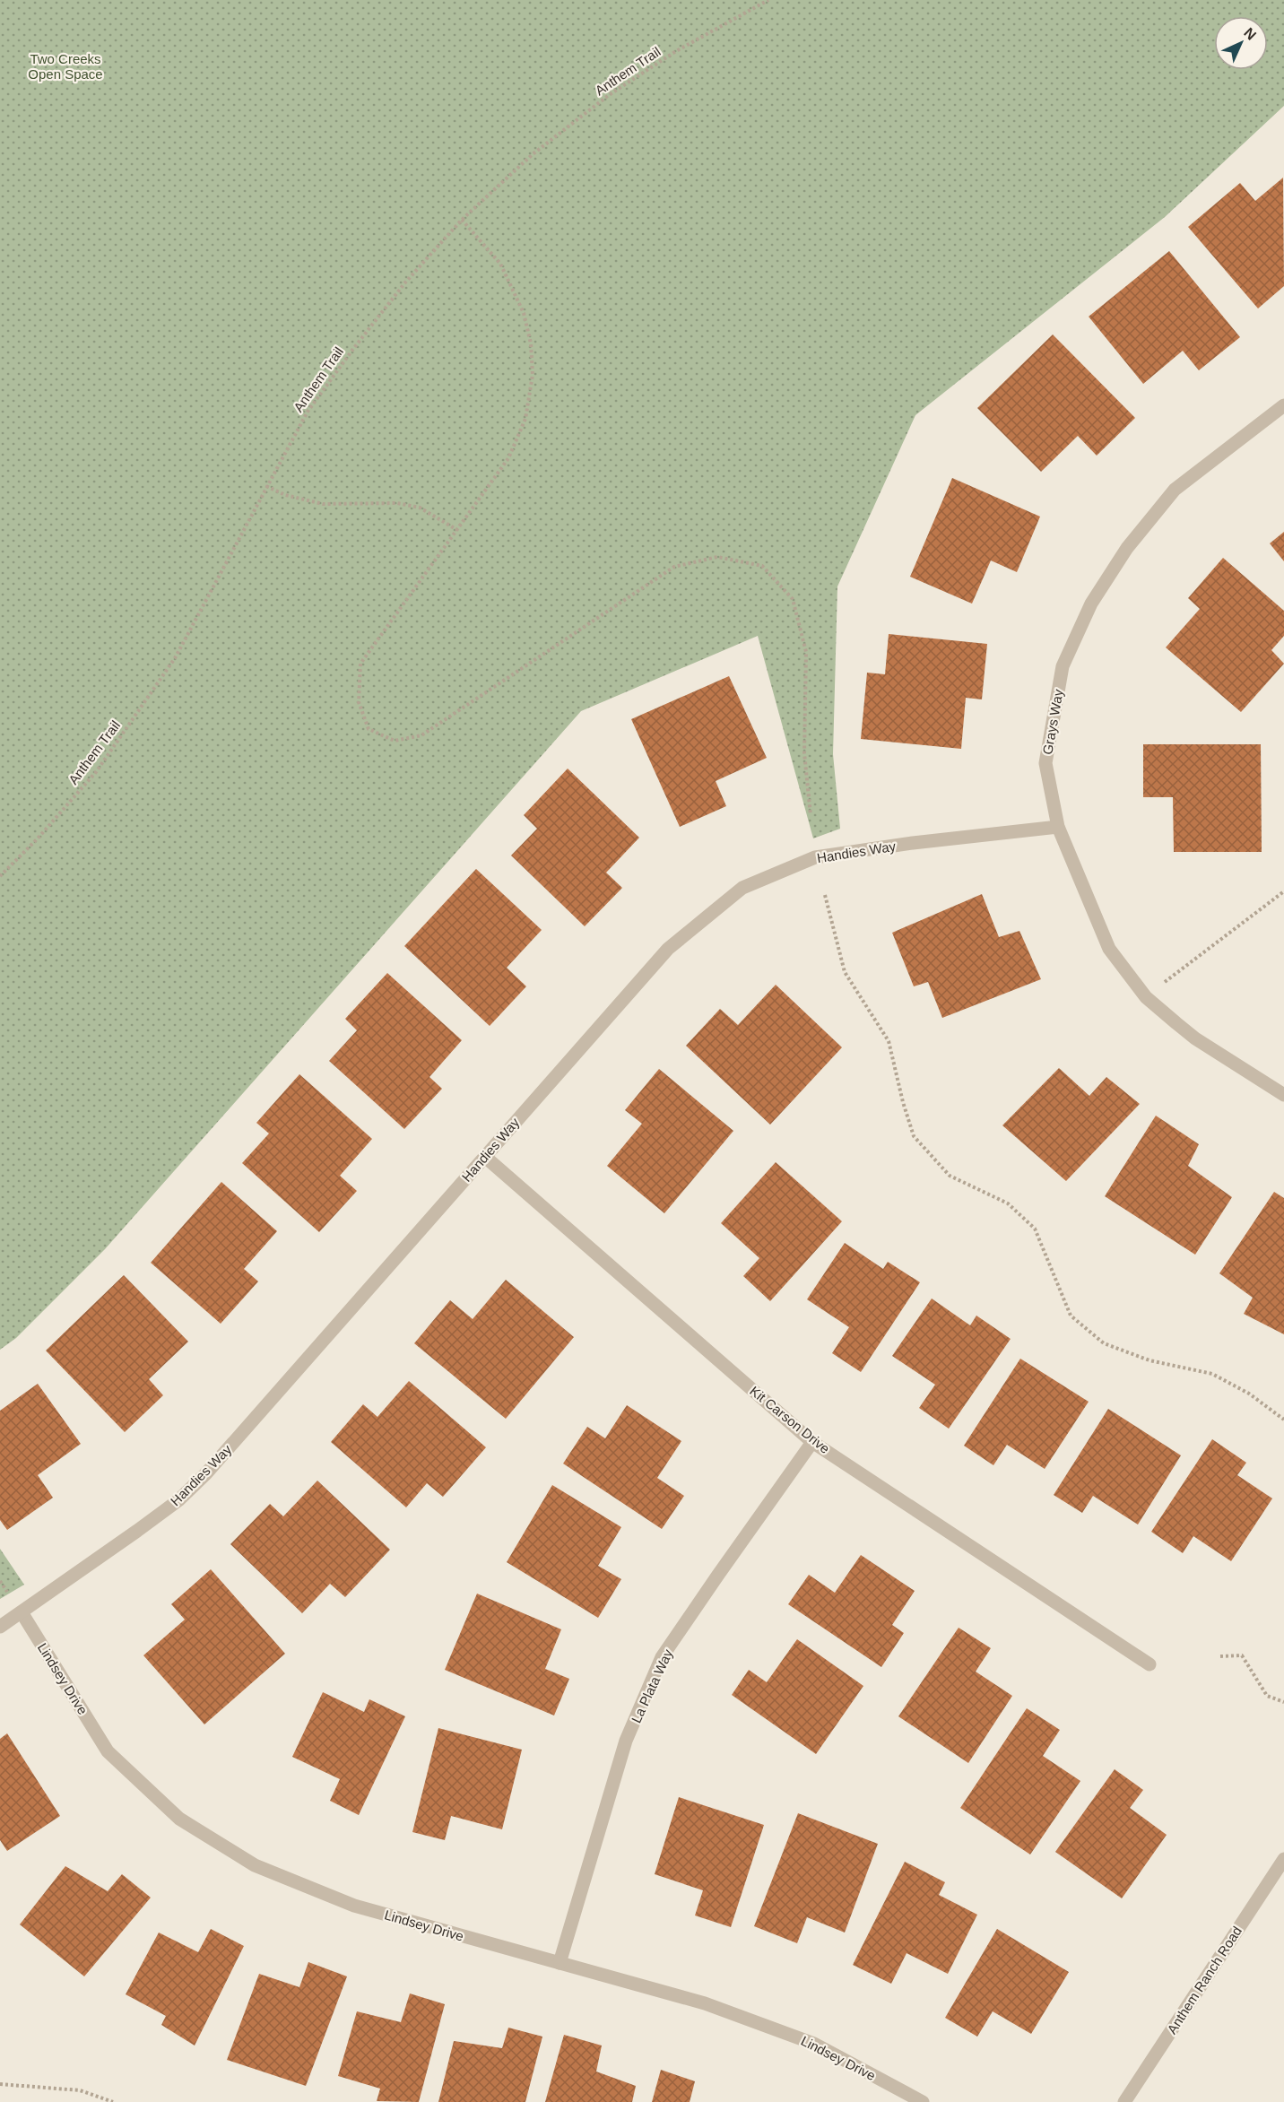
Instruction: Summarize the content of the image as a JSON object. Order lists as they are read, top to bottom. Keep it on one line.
{"streets":{"street":["Grays Way","Handies Way","Kit Carson Drive","Lindsey Drive","La Plata Way","Anthem Ranch Road"],"path":["Anthem Trail"]},"crossings":[["Grays Way","Handies Way"],["Handies Way","Kit Carson Drive"],["Handies Way","Lindsey Drive"],["Kit Carson Drive","La Plata Way"],["Lindsey Drive","La Plata Way"]],"parks":["Two Creeks Open Space"],"north":"top right"}
